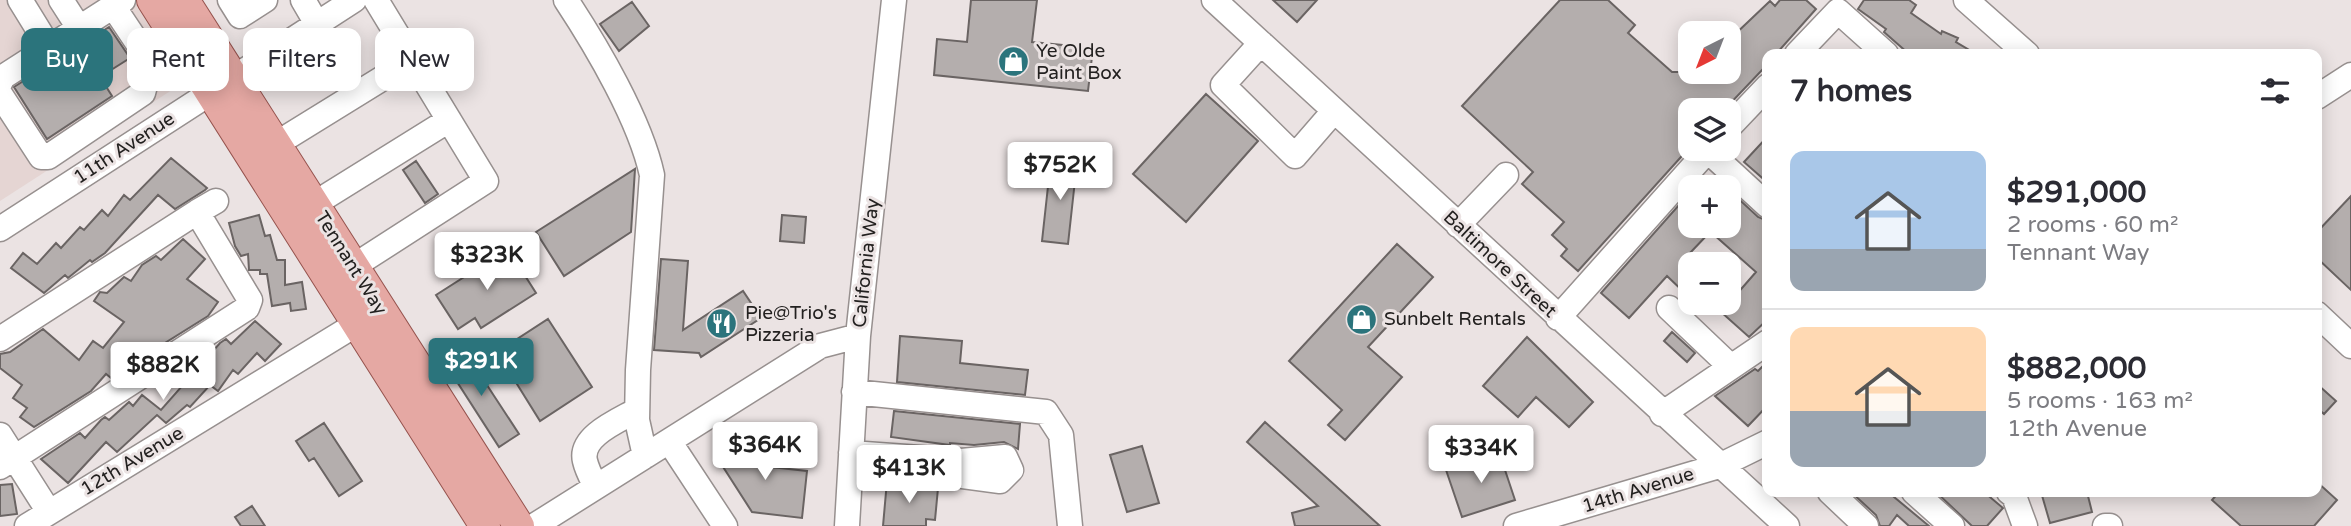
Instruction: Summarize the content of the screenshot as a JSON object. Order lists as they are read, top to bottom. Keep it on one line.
{"streets":{"main road":["Tennant Way"],"street":["11th Avenue","California Way","Baltimore Street","12th Avenue","14th Avenue"]},"crossings":[["Tennant Way","12th Avenue"],["Baltimore Street","14th Avenue"]],"places":{"shop":["Ye Olde Paint Box","Sunbelt Rentals"],"restaurant":["Pie@Trio's Pizzeria"]},"north":"bottom left","page":{"map_buttons":["+","−"],"chip":["Buy","Rent","Filters","New"],"heading":"7 homes","list":[{"name":"$291,000","note":"2 rooms · 60 m² · Tennant Way"},{"name":"$882,000","note":"5 rooms · 163 m² · 12th Avenue"}],"price":["$752K","$323K","$291K","$882K","$364K","$334K","$413K"]}}
